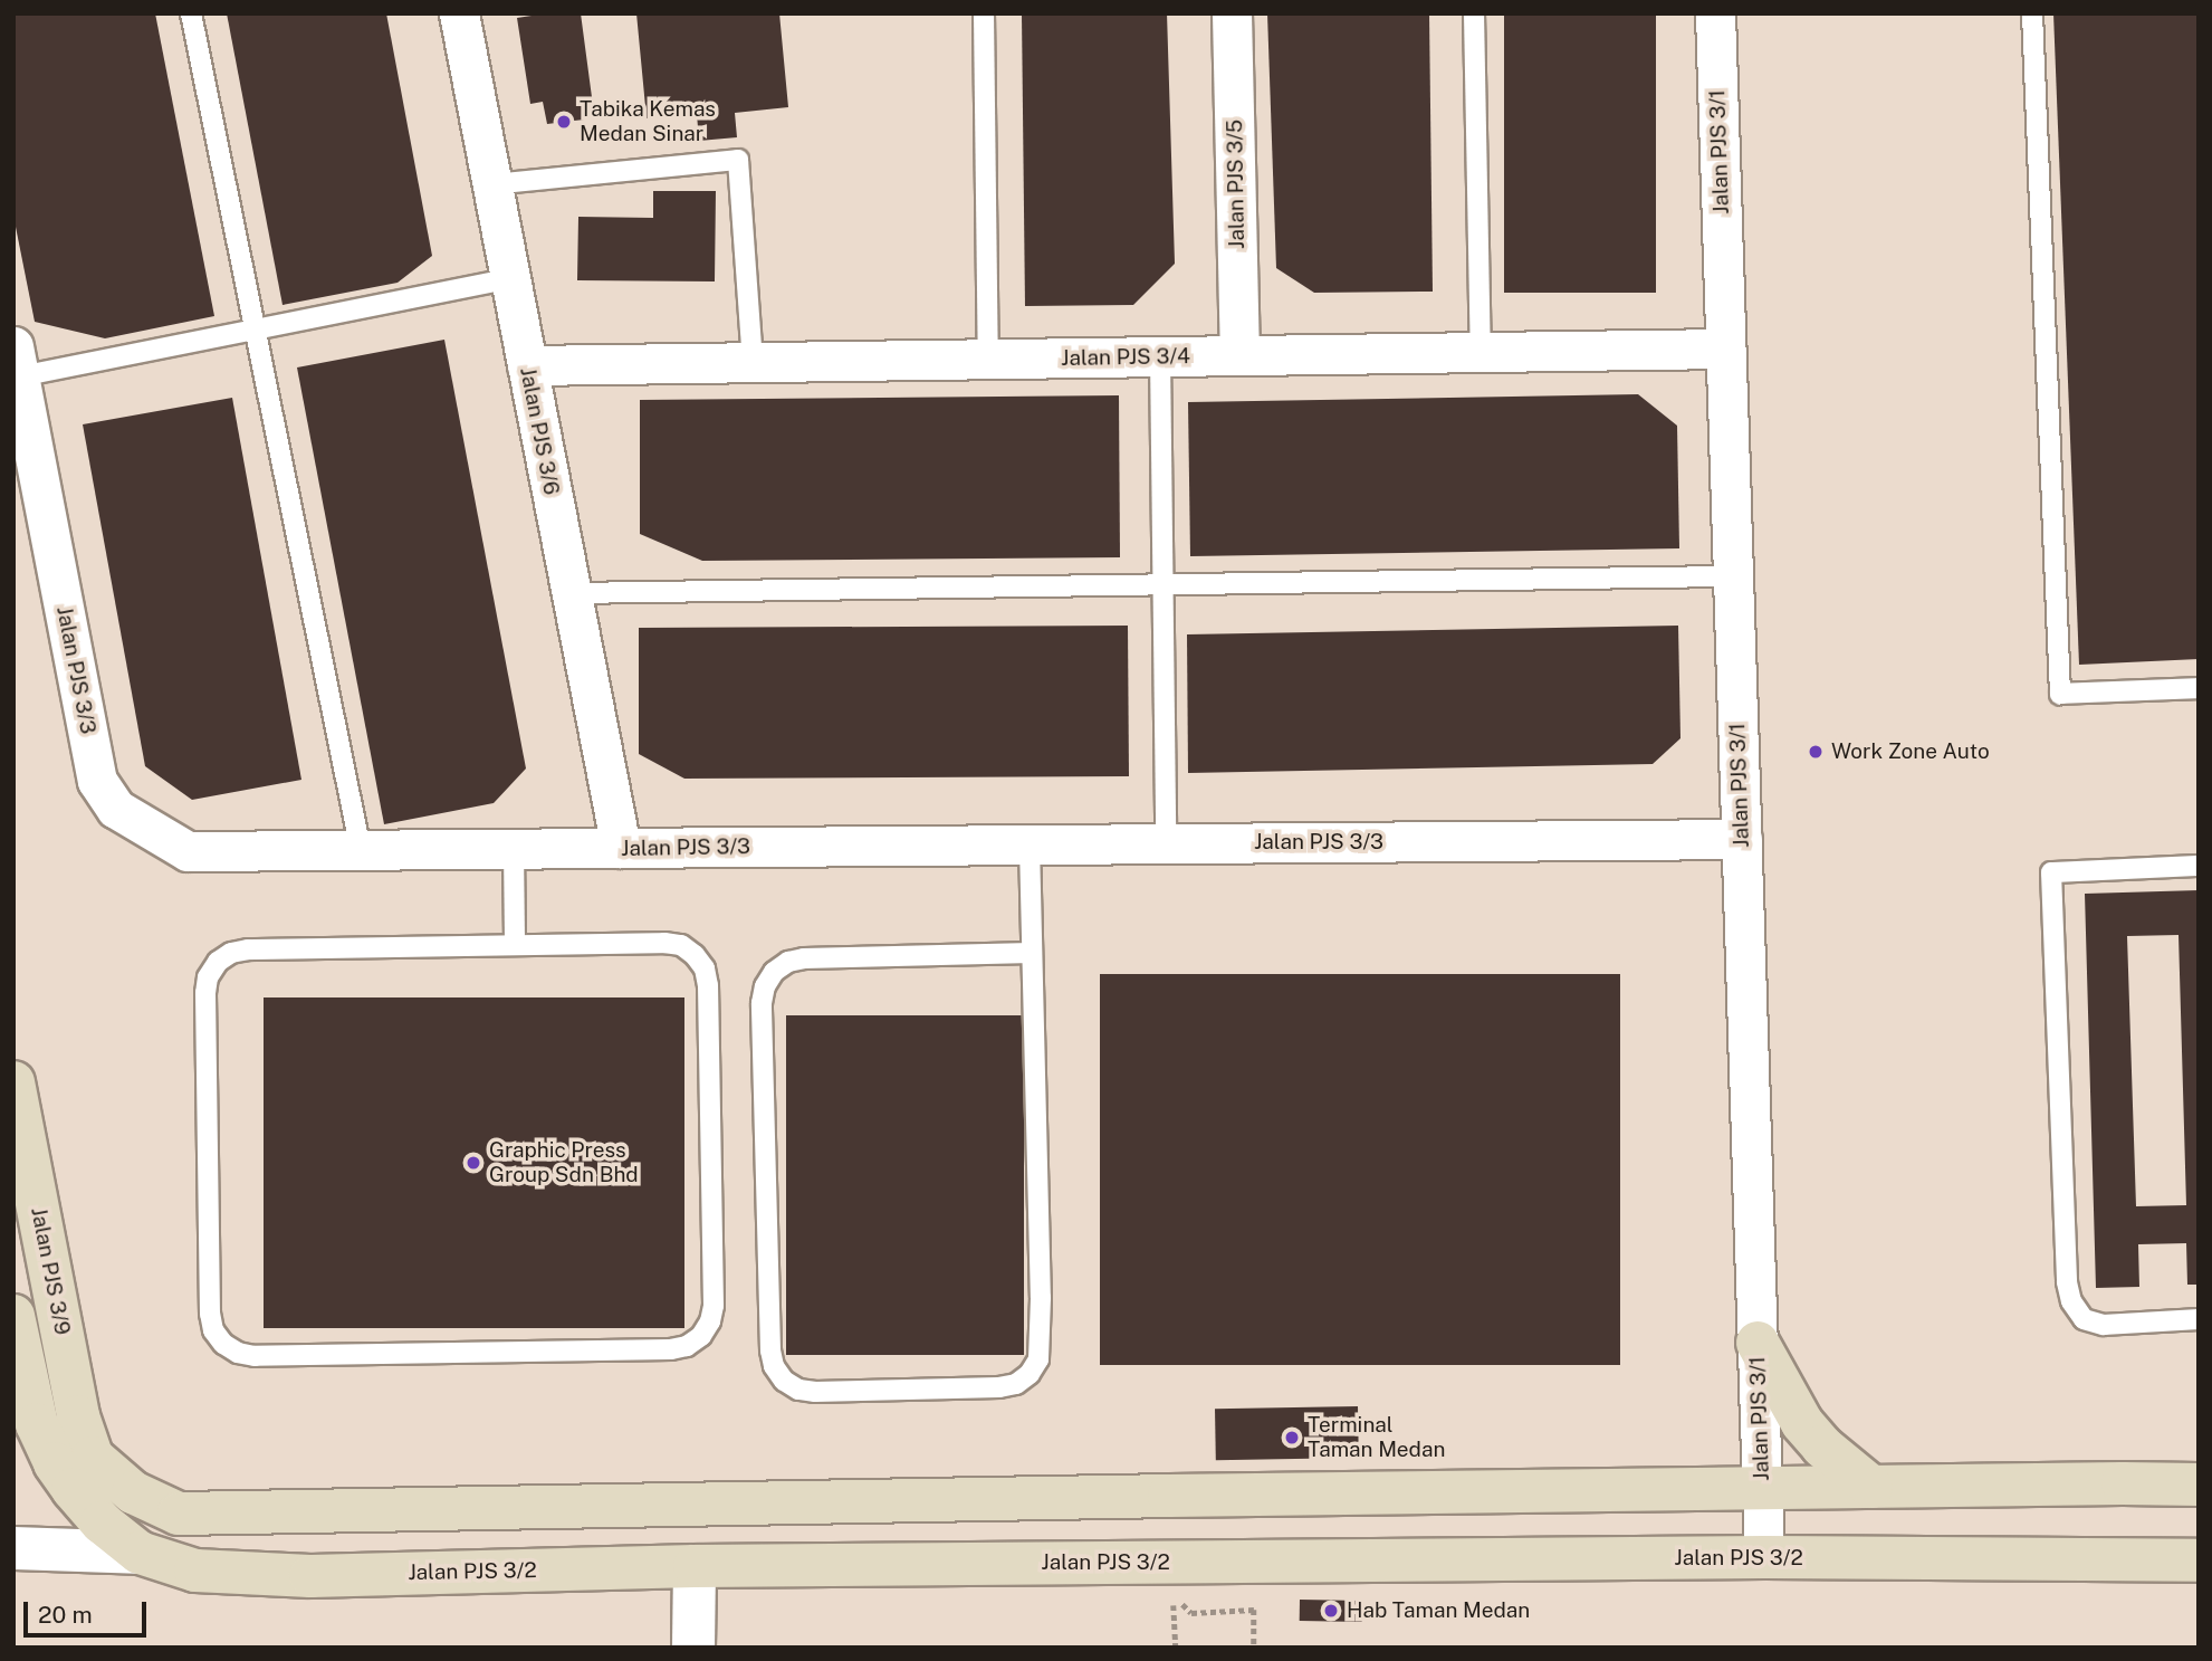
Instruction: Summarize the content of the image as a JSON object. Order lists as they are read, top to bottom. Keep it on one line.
{"streets":{"main road":["Jalan PJS 3/9","Jalan PJS 3/2"],"street":["Jalan PJS 3/1","Jalan PJS 3/5","Jalan PJS 3/4","Jalan PJS 3/6","Jalan PJS 3/3"]},"crossings":[["Jalan PJS 3/1","Jalan PJS 3/4"],["Jalan PJS 3/1","Jalan PJS 3/3"],["Jalan PJS 3/1","Jalan PJS 3/2"],["Jalan PJS 3/5","Jalan PJS 3/4"],["Jalan PJS 3/4","Jalan PJS 3/6"],["Jalan PJS 3/6","Jalan PJS 3/3"],["Jalan PJS 3/9","Jalan PJS 3/2"]],"places":["Tabika Kemas Medan Sinar","Work Zone Auto","Graphic Press Group Sdn Bhd","Terminal Taman Medan","Hab Taman Medan"],"scale_bar":"20 m"}
